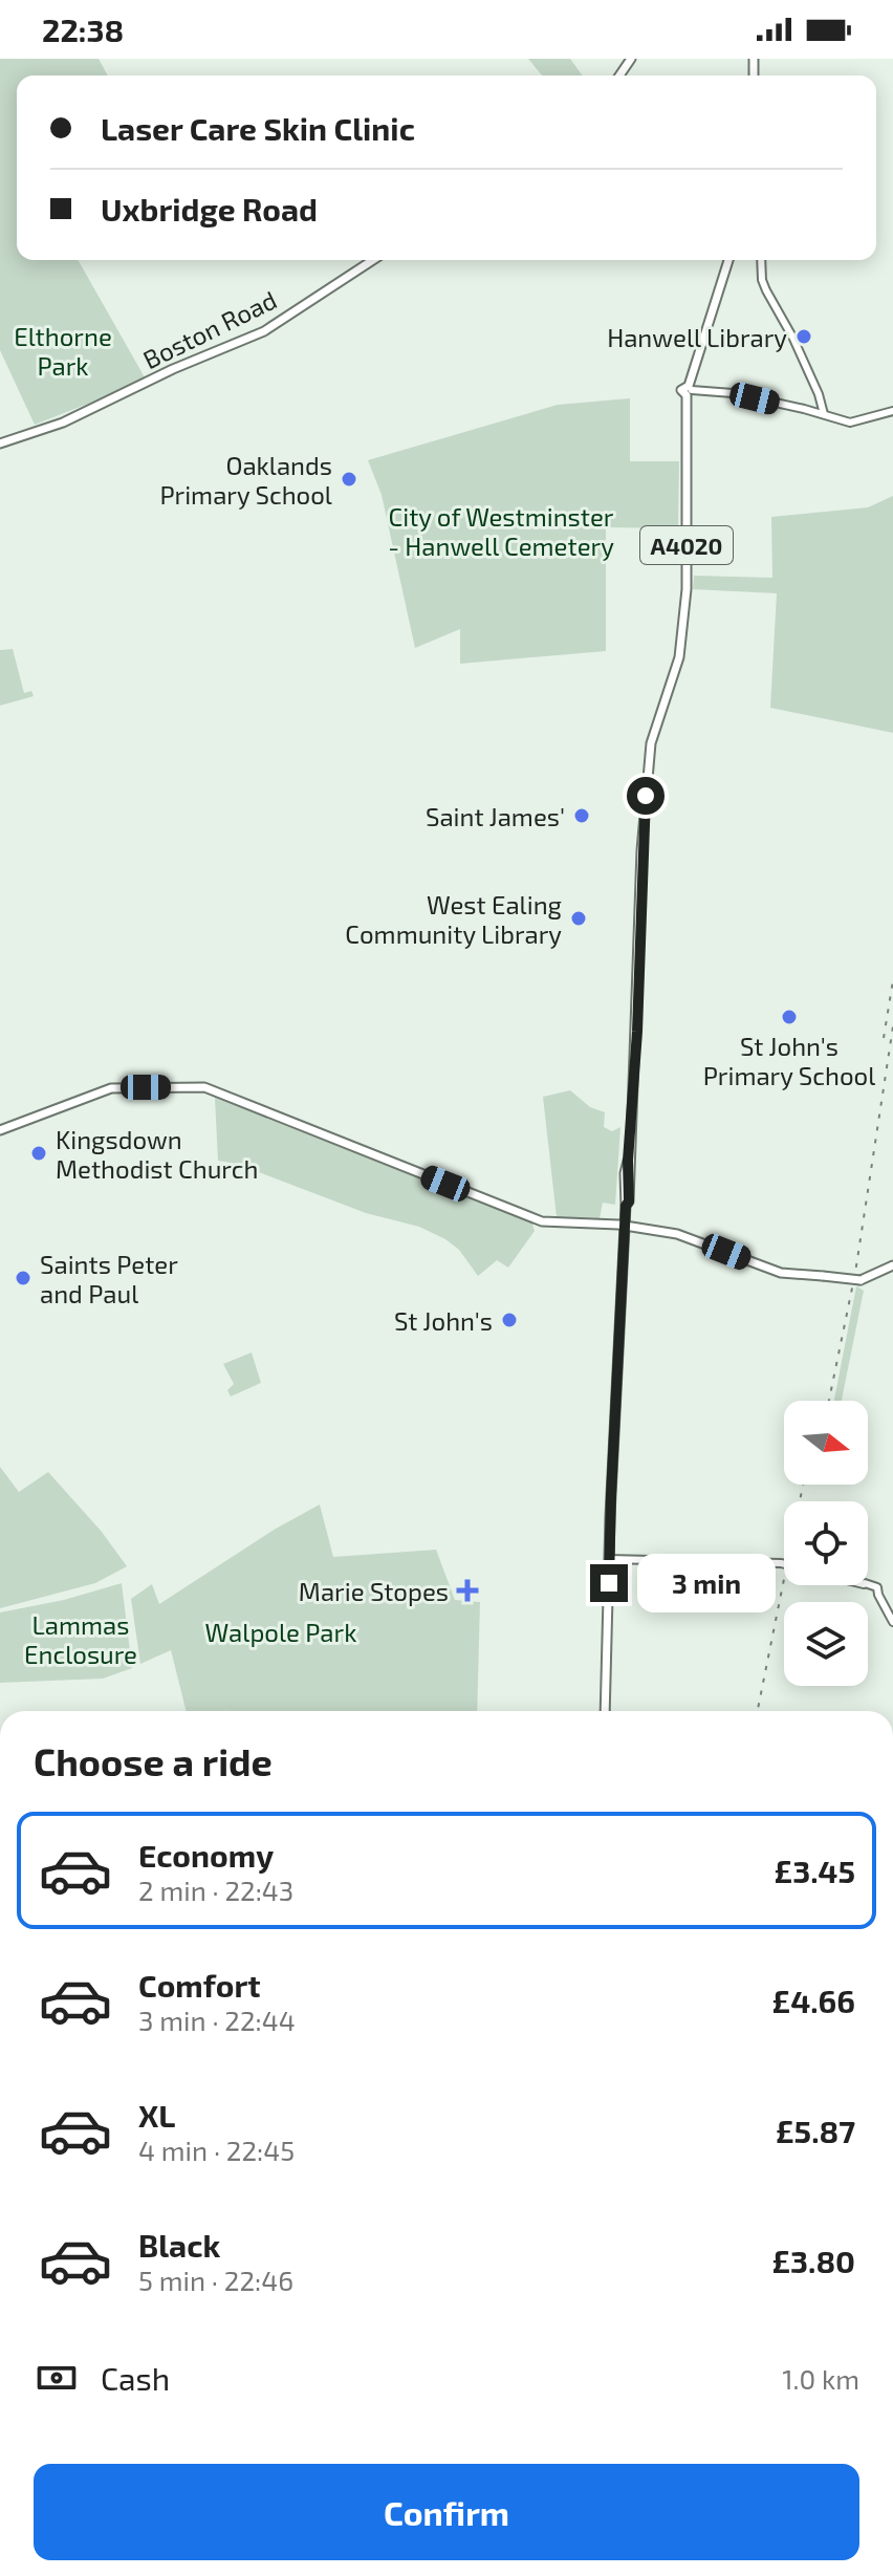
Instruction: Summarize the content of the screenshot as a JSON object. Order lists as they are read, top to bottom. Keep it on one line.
{"streets":{"main road":["Boston Road","A4020"]},"parks":["Elthorne Park","City of Westminster - Hanwell Cemetery","Lammas Enclosure","Walpole Park"],"places":{"other":["Hanwell Library","Oaklands Primary School","Saint James'","West Ealing Community Library","St John's Primary School","Kingsdown Methodist Church","Saints Peter and Paul","St John's"],"health":["Marie Stopes"]},"north":"right","page":{"status":"22:38","banner":["Laser Care Skin Clinic","Uxbridge Road"],"bubble":"3 min","heading":"Choose a ride","list":[{"name":"Economy","note":"2 min · 22:43","value":"£3.45"},{"name":"Comfort","note":"3 min · 22:44","value":"£4.66"},{"name":"XL","note":"4 min · 22:45","value":"£5.87"},{"name":"Black","note":"5 min · 22:46","value":"£3.80"}],"pay":["Cash","1.0 km"],"buttons":"Confirm"}}
